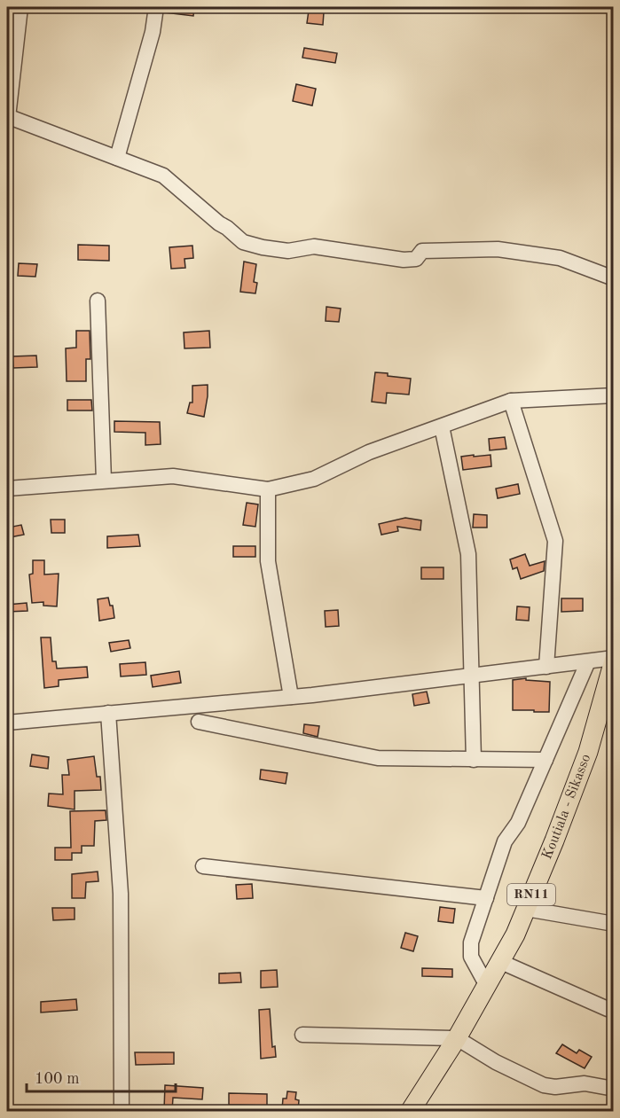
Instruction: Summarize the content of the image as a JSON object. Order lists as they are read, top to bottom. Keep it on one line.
{"streets":{"main road":["Koutiala - Sikasso","RN11"]},"scale_bar":"100 m"}
